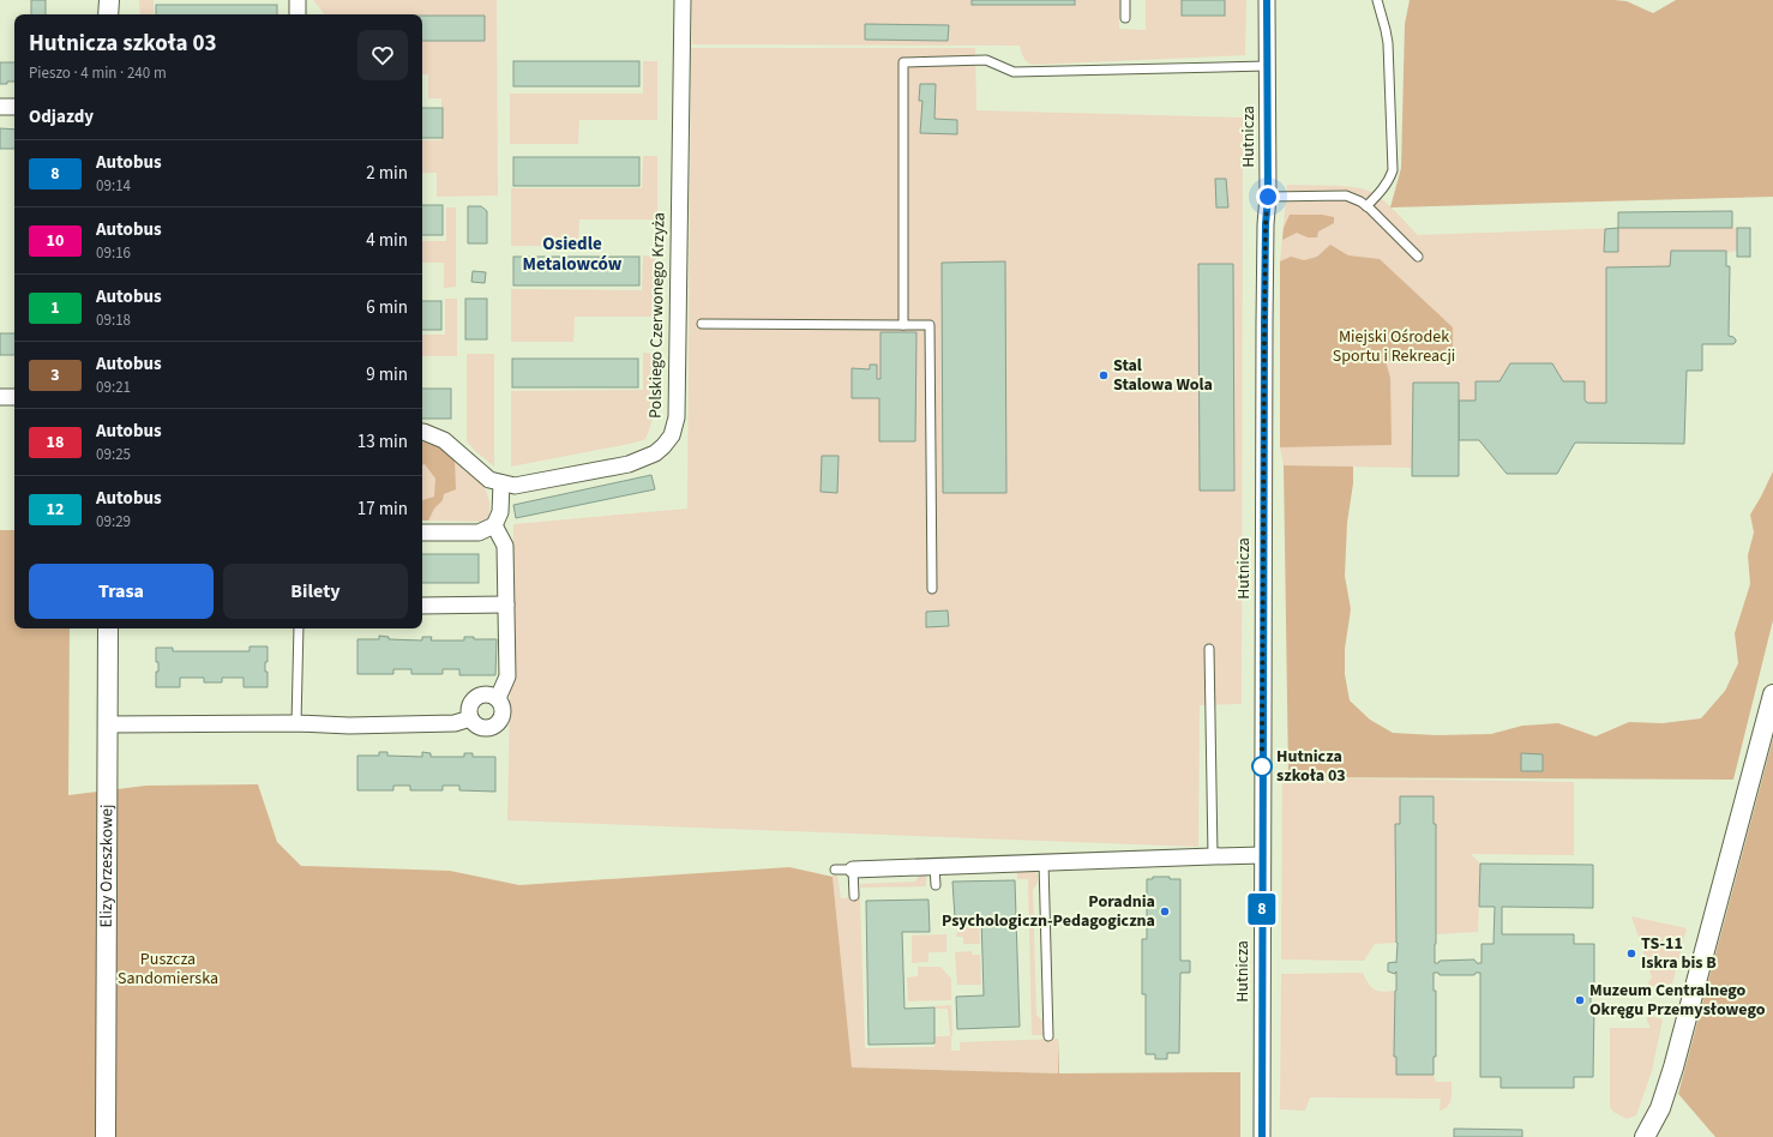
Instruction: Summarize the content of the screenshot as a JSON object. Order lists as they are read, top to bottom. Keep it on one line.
{"streets":{"street":["Hutnicza","Polskiego Czerwonego Krzyża","Elizy Orzeszkowej"]},"districts":["Osiedle Metalowców"],"parks":["Miejski Ośrodek Sportu i Rekreacji","Puszcza Sandomierska"],"places":["Stal Stalowa Wola","Hutnicza szkoła 03","Poradnia Psychologiczn-Pedagogiczna","TS-11 Iskra bis B","Muzeum Centralnego Okręgu Przemysłowego"],"lines":["bus line 8"],"page":{"on_map":"8","heading":[["Hutnicza szkoła 03","Pieszo · 4 min · 240 m"],"Odjazdy"],"list":[{"mark":"8","name":"Autobus","note":"09:14","value":"2 min"},{"mark":"10","name":"Autobus","note":"09:16","value":"4 min"},{"mark":"1","name":"Autobus","note":"09:18","value":"6 min"},{"mark":"3","name":"Autobus","note":"09:21","value":"9 min"},{"mark":"18","name":"Autobus","note":"09:25","value":"13 min"},{"mark":"12","name":"Autobus","note":"09:29","value":"17 min"}],"buttons":["Trasa","Bilety"]}}
